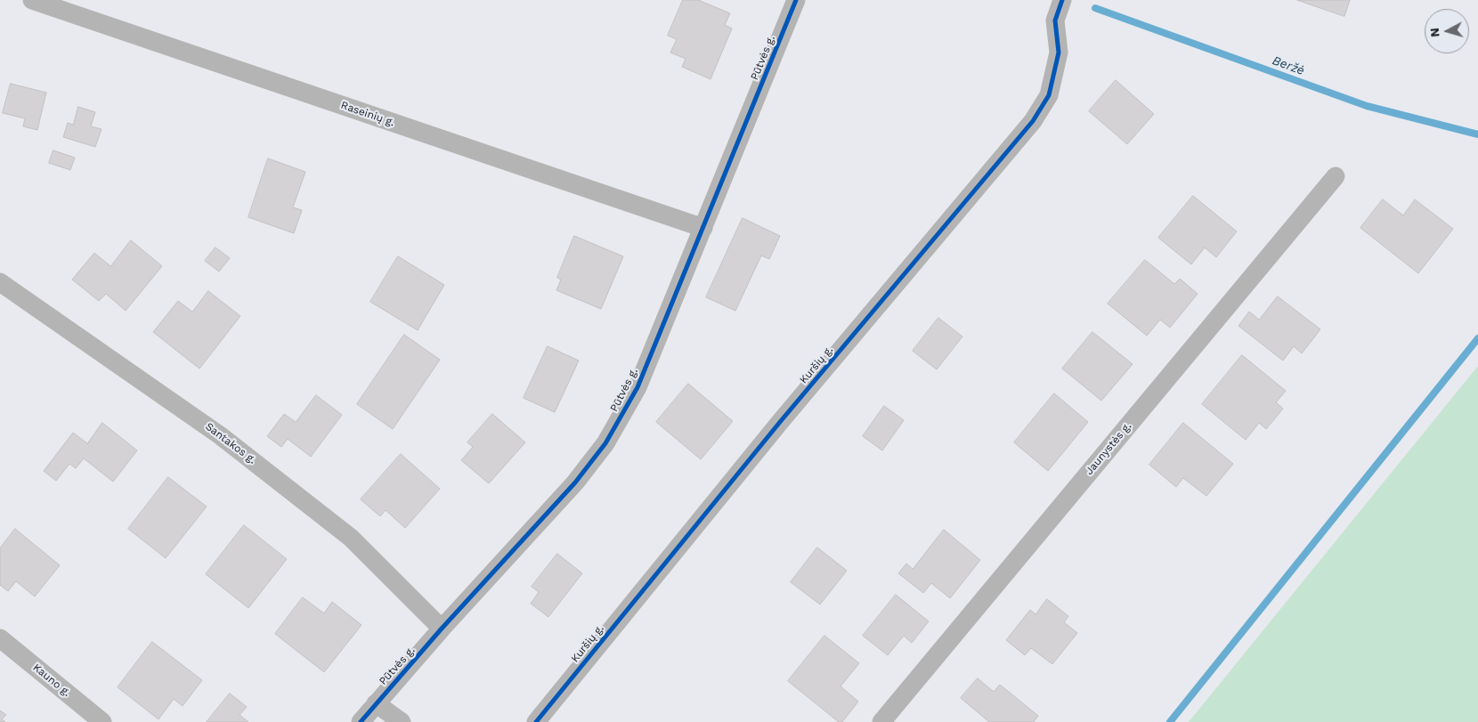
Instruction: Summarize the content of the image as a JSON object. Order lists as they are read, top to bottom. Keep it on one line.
{"streets":{"street":["Pūtvės g.","Raseinių g.","Kuršių g.","Santakos g.","Jaunystės g.","Kauno g."]},"crossings":[["Pūtvės g.","Raseinių g."],["Pūtvės g.","Santakos g."]],"water":["Beržė"],"north":"left"}
